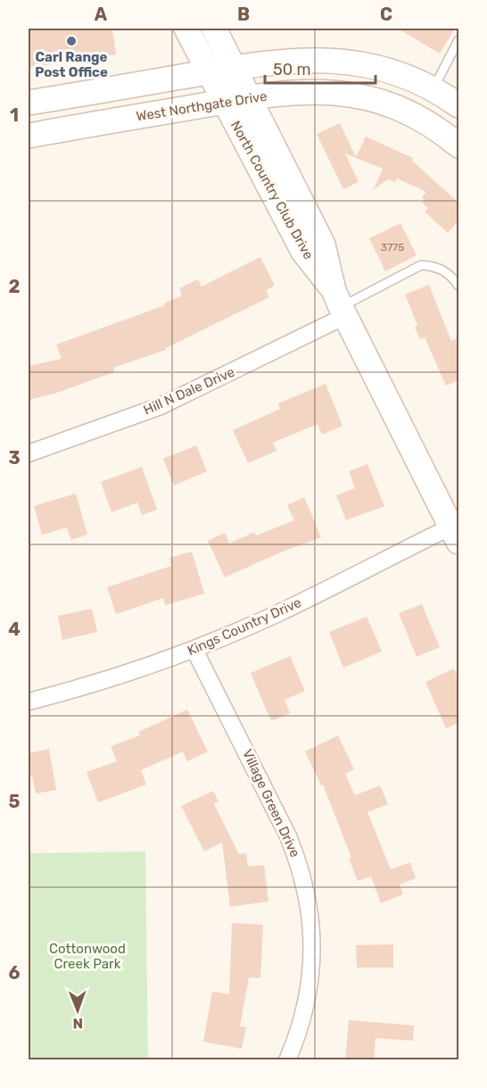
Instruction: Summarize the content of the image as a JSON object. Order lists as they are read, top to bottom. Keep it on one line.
{"streets":{"main road":["West Northgate Drive","North Country Club Drive"],"street":["Hill N Dale Drive","Kings Country Drive","Village Green Drive"]},"crossings":[["West Northgate Drive","North Country Club Drive"],["North Country Club Drive","Hill N Dale Drive"],["North Country Club Drive","Kings Country Drive"],["Kings Country Drive","Village Green Drive"]],"parks":["Cottonwood Creek Park"],"places":["Carl Range Post Office"],"house_numbers":["3775"],"scale_bar":"50 m","north":"bottom","grid":{"columns":["A","B","C"],"rows":["1","2","3","4","5","6"]}}
